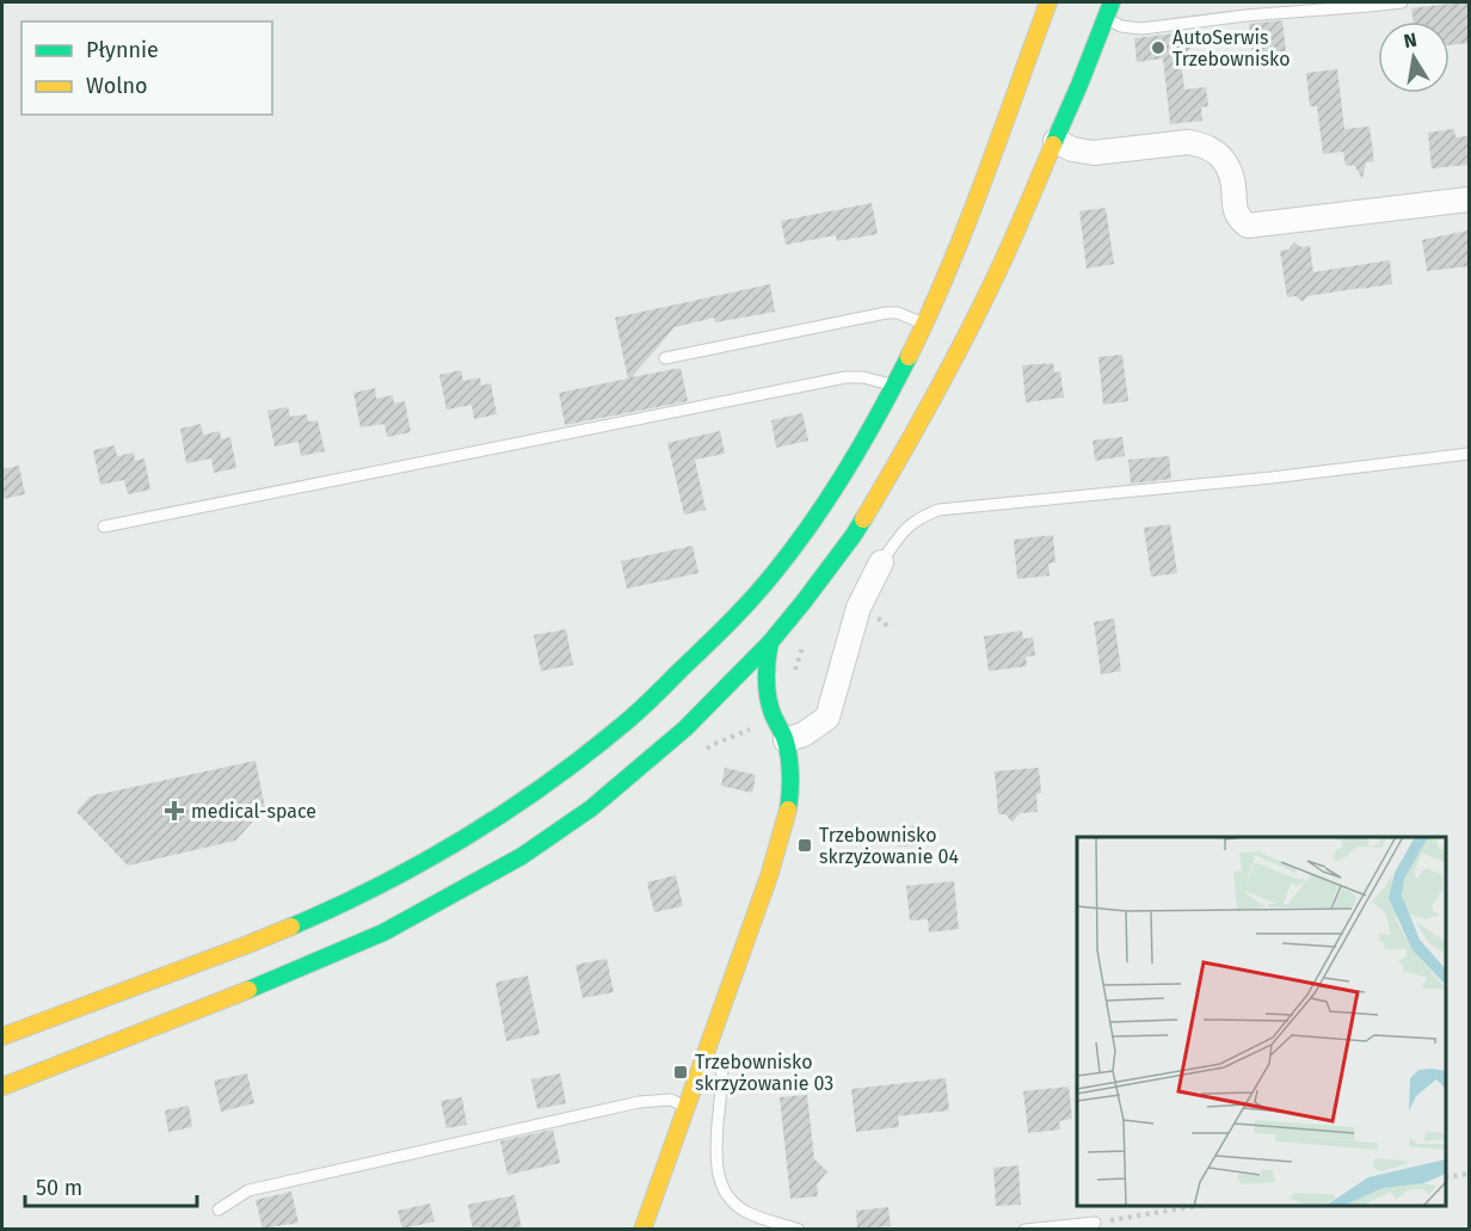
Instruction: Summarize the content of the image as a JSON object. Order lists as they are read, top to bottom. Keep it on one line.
{"places":{"other":["AutoSerwis Trzebownisko"],"health":["medical-space"],"transit":["Trzebownisko skrzyżowanie 04","Trzebownisko skrzyżowanie 03"]},"legend":["Płynnie","Wolno"],"scale_bar":"50 m","north":"top"}
